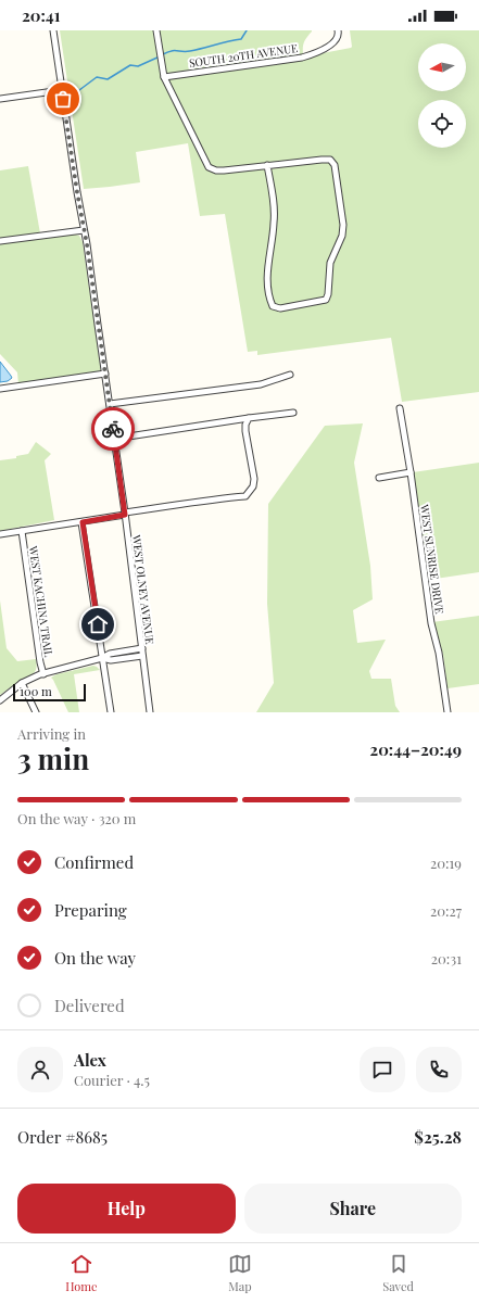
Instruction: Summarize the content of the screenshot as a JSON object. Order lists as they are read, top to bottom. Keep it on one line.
{"streets":{"street":["SOUTH 20TH AVENUE","WEST SUNRISE DRIVE","WEST OLNEY AVENUE","WEST KACHINA TRAIL"]},"scale_bar":"100 m","north":"left","page":{"status":"20:41","scale":"100 m","heading":["3 min","Arriving in","20:44–20:49"],"panel":["Alex","Courier · 4.5","Order #8685","$25.28"],"bar":"On the way · 320 m","list":[["Confirmed","20:19"],["Preparing","20:27"],["On the way","20:31"],"Delivered"],"buttons":["Help","Share"],"tabs":["Home","Map","Saved"]}}
